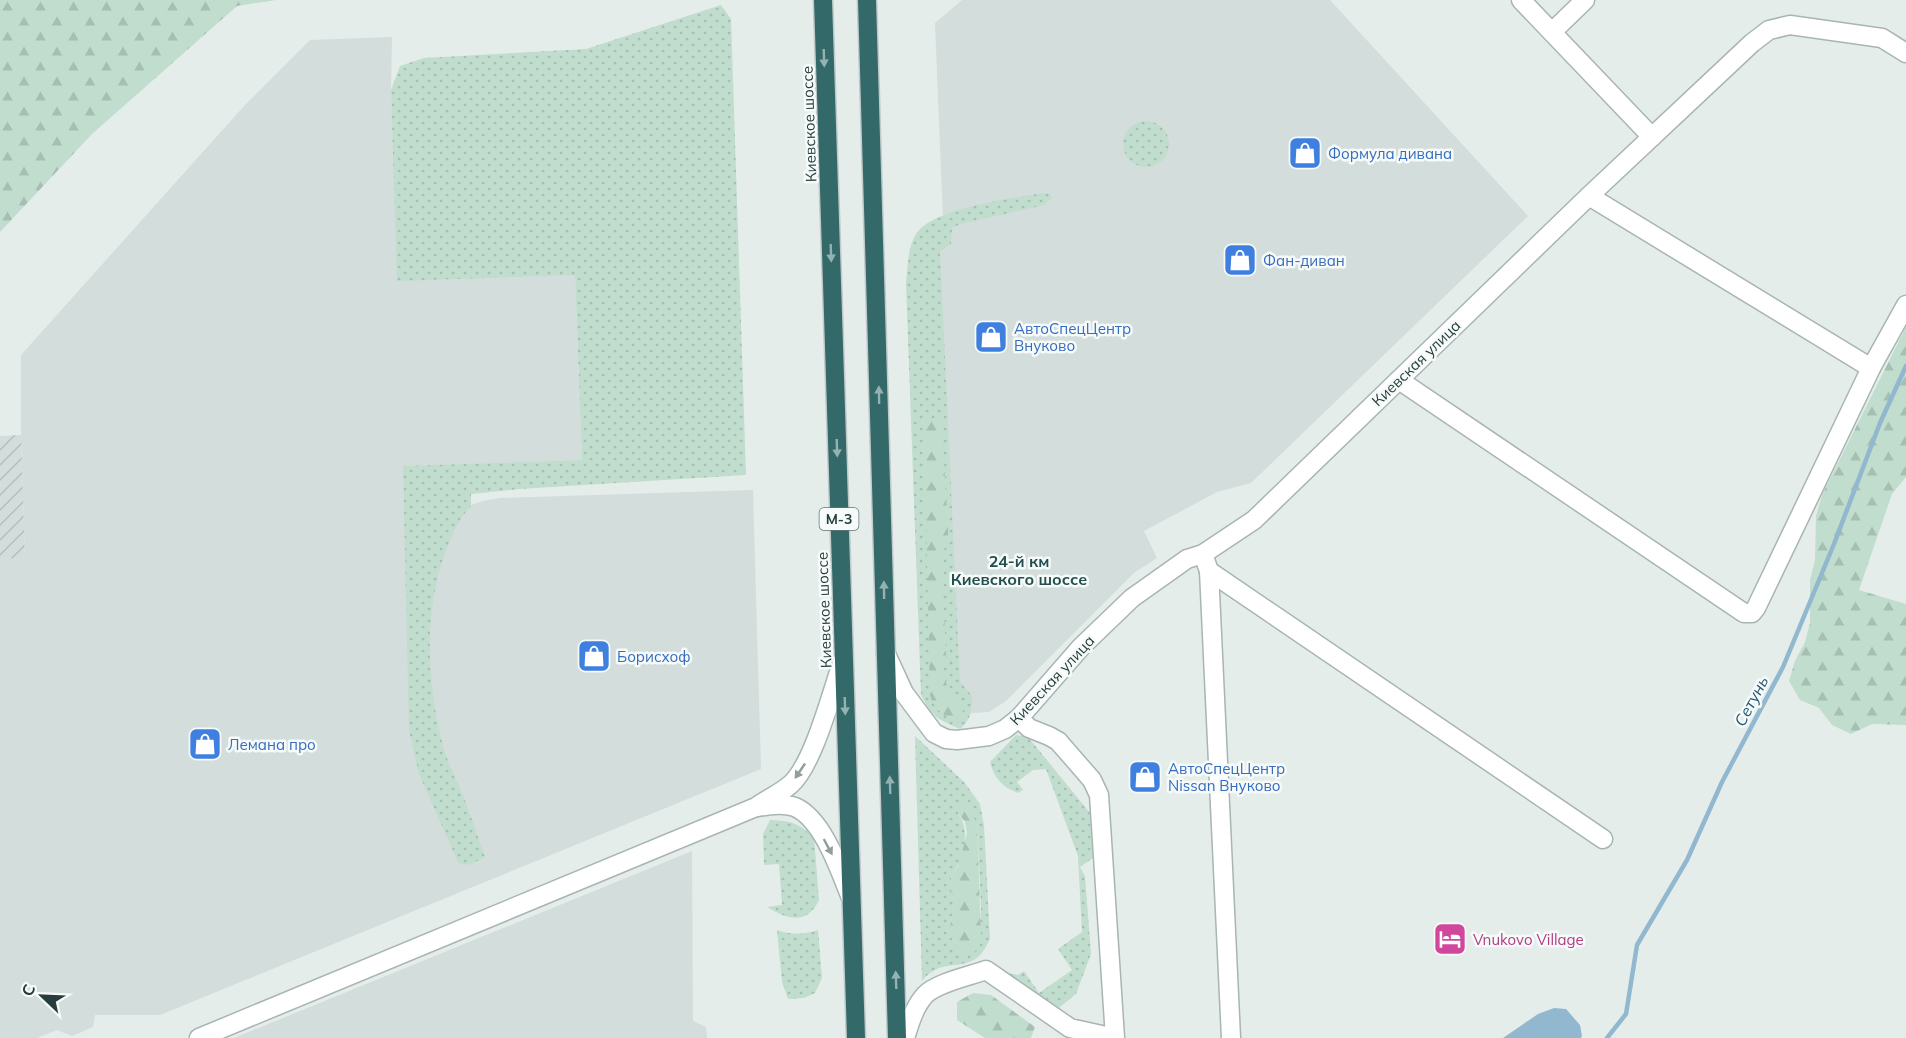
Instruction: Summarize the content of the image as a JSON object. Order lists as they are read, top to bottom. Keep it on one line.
{"streets":{"highway":["Киевское шоссе","М-3"],"street":["Киевская улица"]},"districts":["24-й км Киевского шоссе"],"water":["Сетунь"],"places":{"shop":["Формула дивана","Фан-диван","АвтоСпецЦентр Внуково","Борисхоф","Лемана про","АвтоСпецЦентр Nissan Внуково"],"hotel":["Vnukovo Village"]},"north":"top left"}
